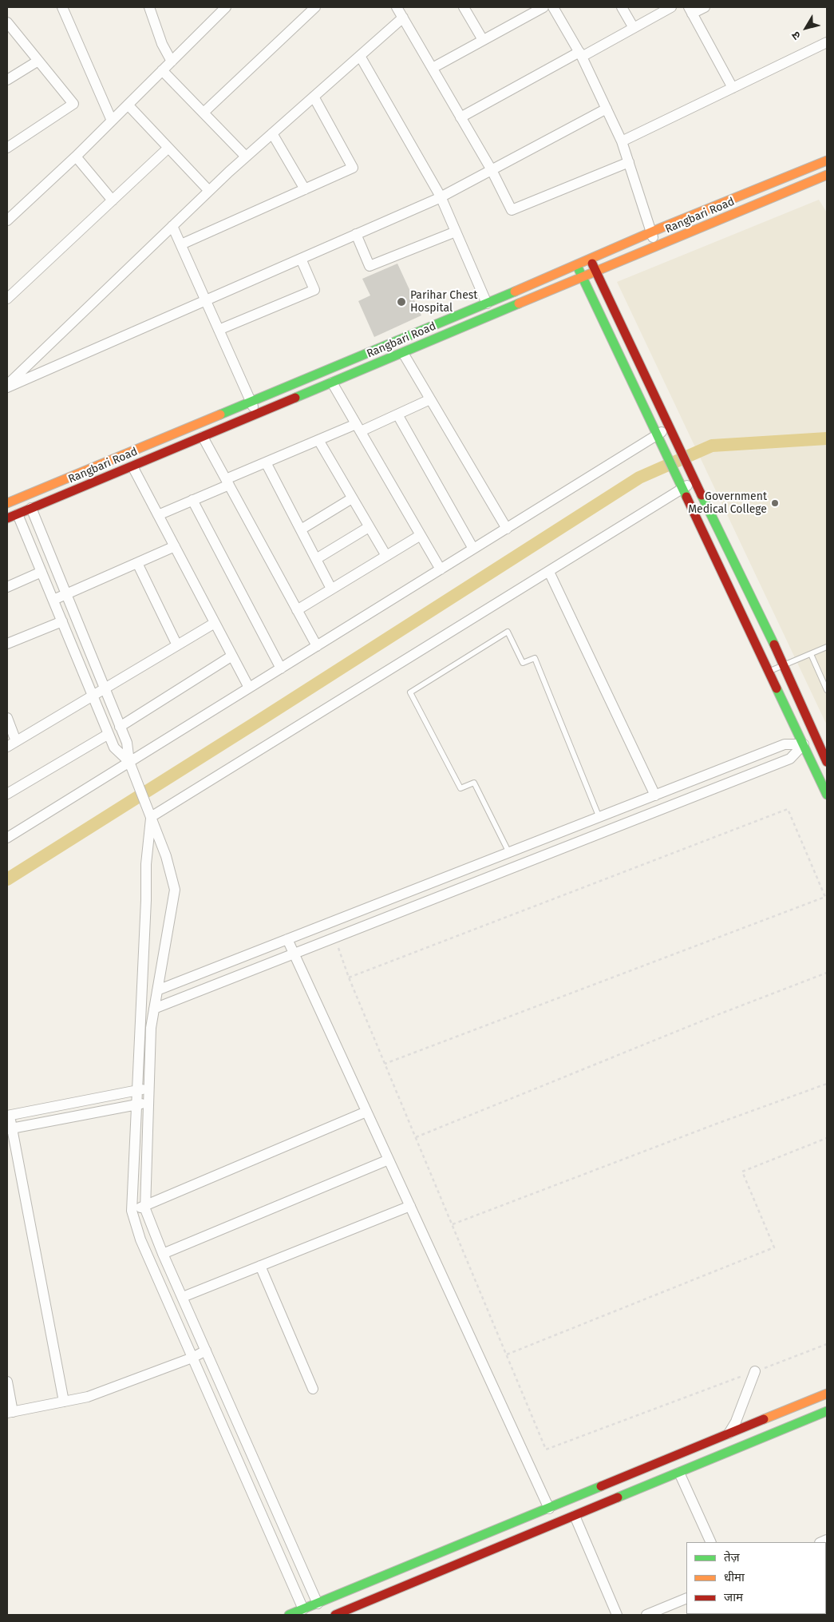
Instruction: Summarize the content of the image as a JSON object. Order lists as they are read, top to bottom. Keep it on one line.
{"streets":{"street":["Rangbari Road"]},"places":["Parihar Chest Hospital","Government Medical College"],"legend":["तेज़","धीमा","जाम"],"north":"bottom left"}
